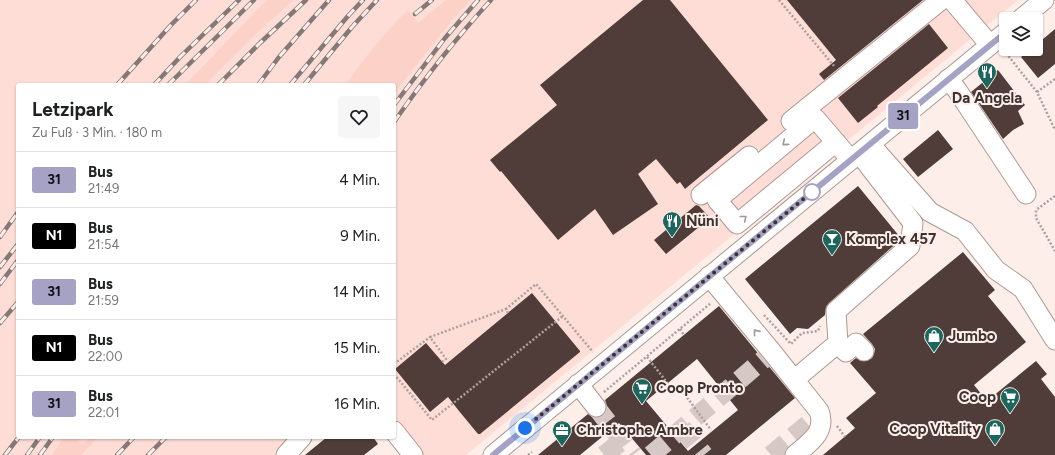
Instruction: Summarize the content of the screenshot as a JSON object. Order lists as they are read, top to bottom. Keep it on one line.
{"places":{"restaurant":["Da Angela","Nüni"],"bar":["Komplex 457"],"shop":["Jumbo","Coop Vitality"],"supermarket":["Coop Pronto","Coop"],"office":["Christophe Ambre"]},"lines":["bus line 31"],"page":{"on_map":"31","heading":["Letzipark","Zu Fuß · 3 Min. · 180 m"],"list":[{"mark":"31","name":"Bus","note":"21:49","value":"4 Min."},{"mark":"N1","name":"Bus","note":"21:54","value":"9 Min."},{"mark":"31","name":"Bus","note":"21:59","value":"14 Min."},{"mark":"N1","name":"Bus","note":"22:00","value":"15 Min."},{"mark":"31","name":"Bus","note":"22:01","value":"16 Min."}]}}
